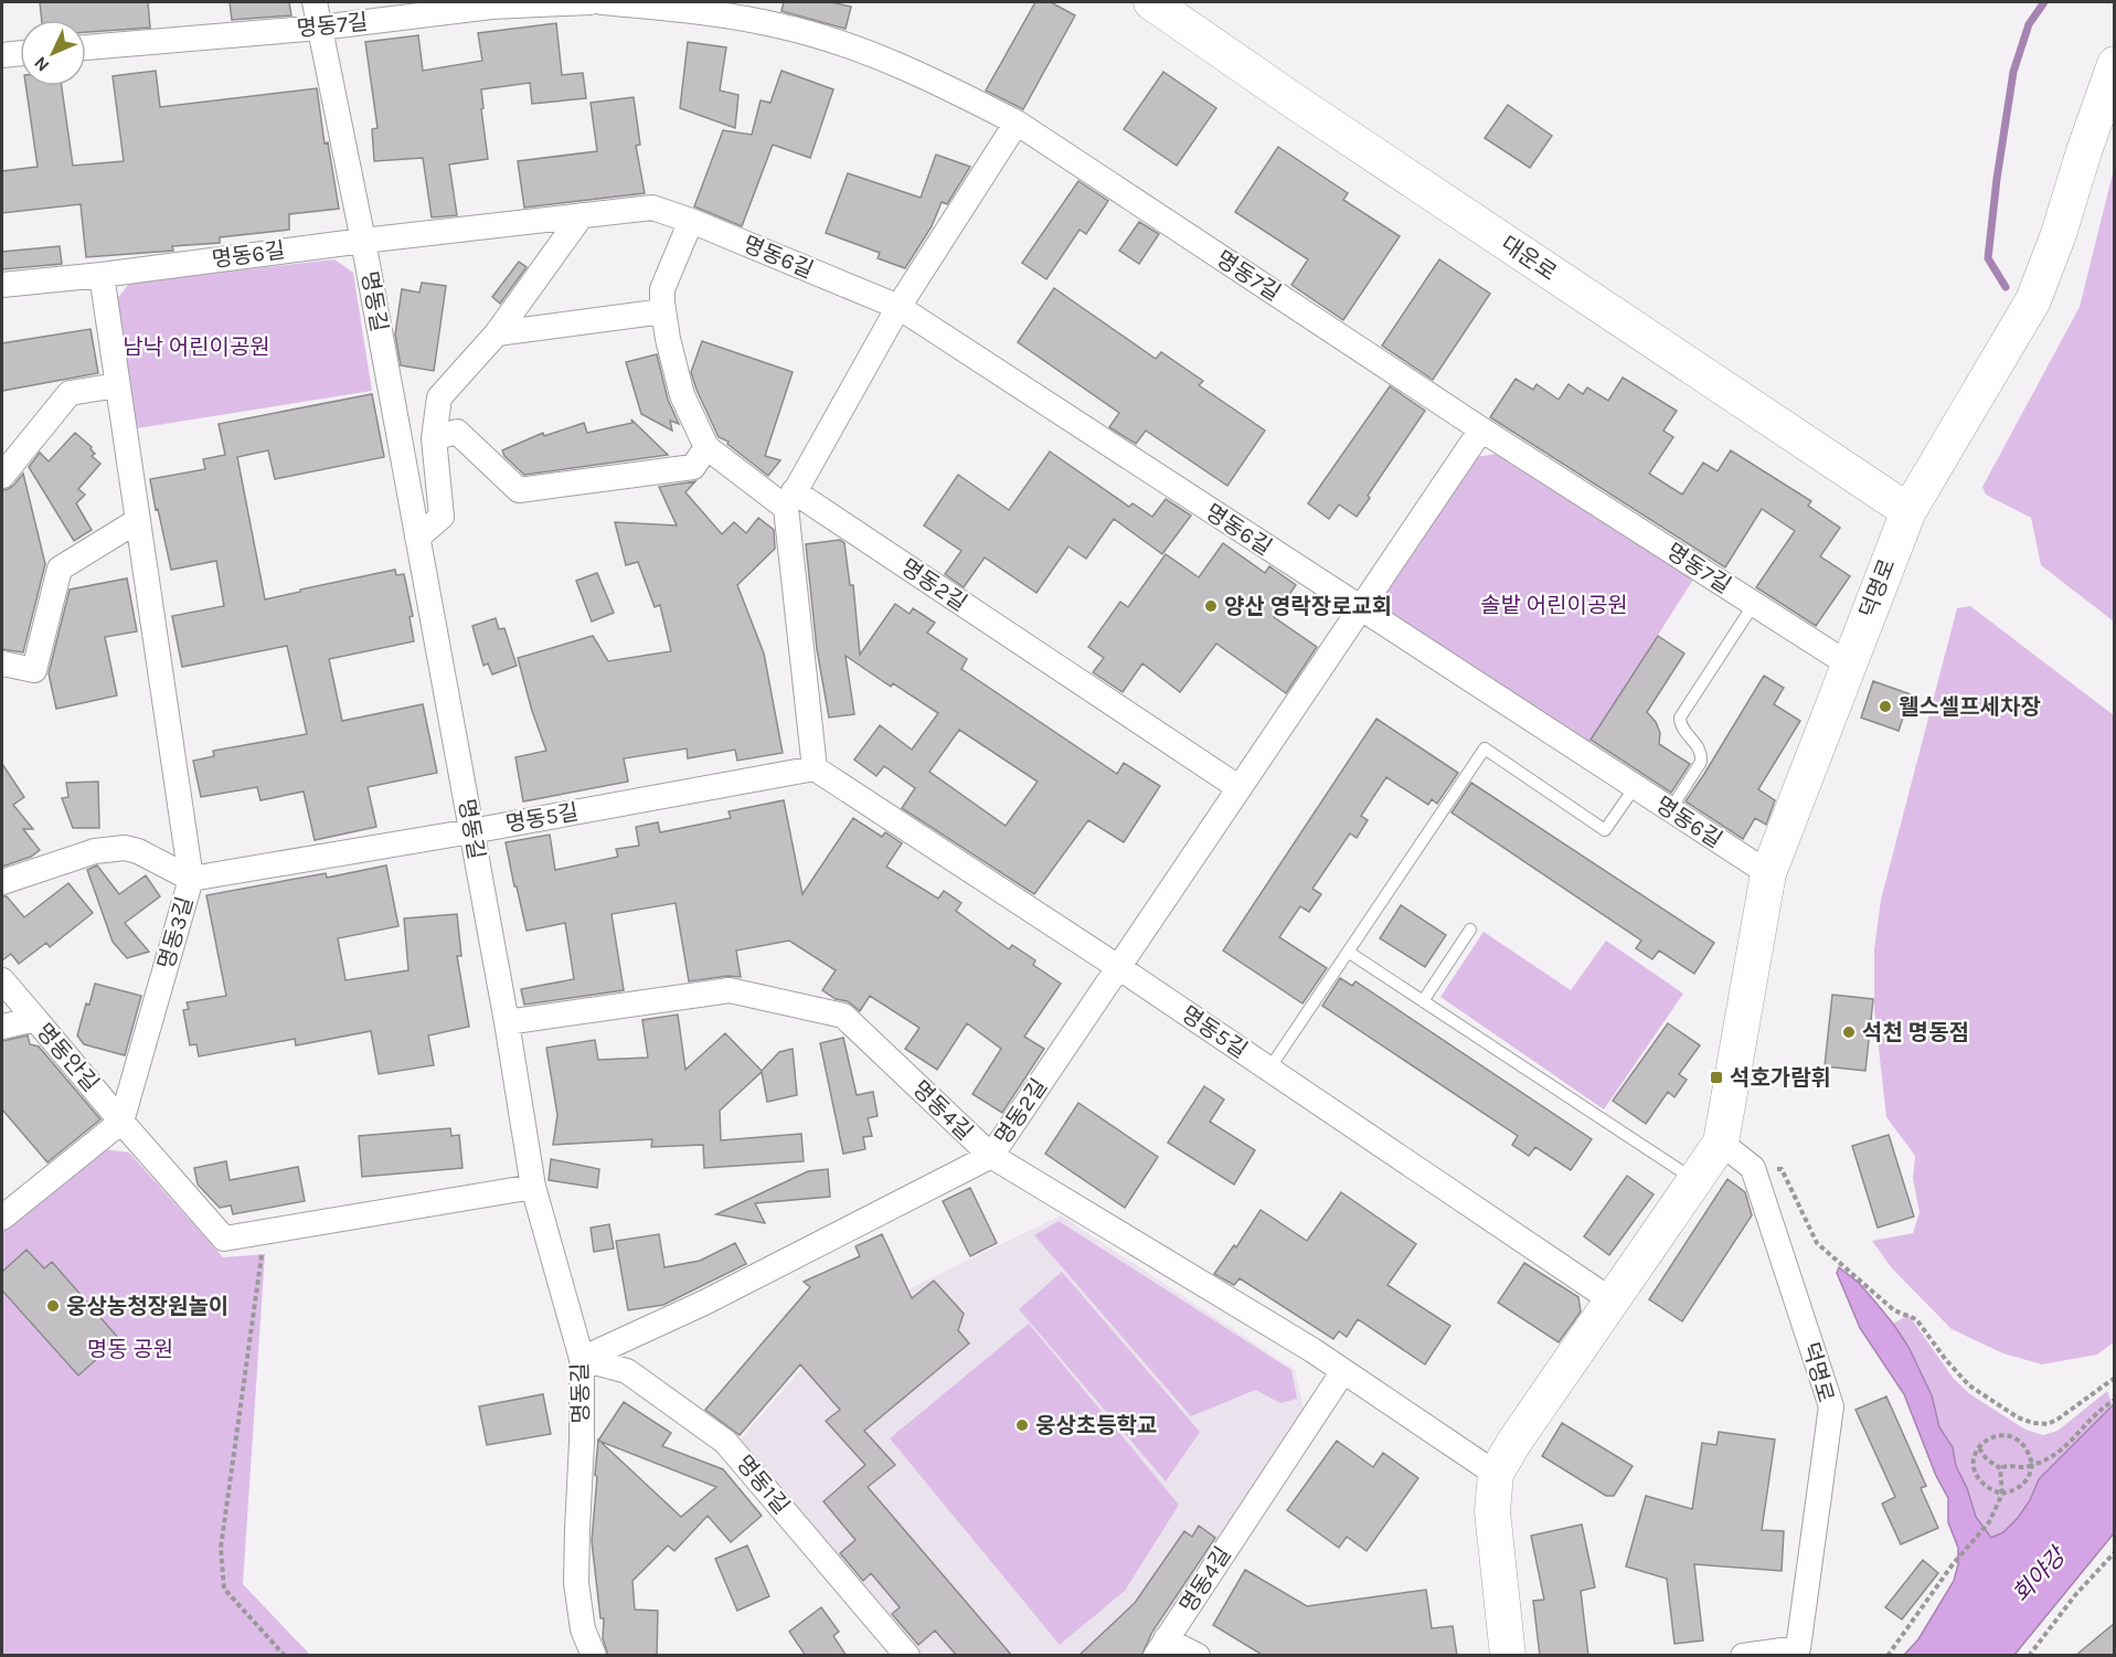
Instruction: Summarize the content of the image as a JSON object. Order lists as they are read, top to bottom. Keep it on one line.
{"streets":{"street":["명동7길","명동6길","대운로","명동길","명동2길","덕명로","명동5길","명동3길","명동안길","명동4길","명동1길"]},"crossings":[["명동7길","명동길"],["명동7길","명동2길"],["명동7길","덕명로"],["명동6길","명동길"],["명동6길","명동2길"],["명동6길","덕명로"],["명동6길","명동3길"],["대운로","덕명로"],["명동길","명동2길"],["명동길","명동5길"],["명동길","명동4길"],["명동길","명동1길"],["명동2길","명동5길"],["명동2길","명동4길"],["명동2길","명동1길"],["덕명로","명동5길"],["덕명로","명동4길"],["명동5길","명동3길"],["명동3길","명동안길"]],"water":["회야강"],"parks":["남낙 어린이공원","솔밭 어린이공원","명동 공원"],"places":{"other":["양산 영락장로교회","웰스셀프세차장","석천 명동점","웅상농청장원놀이","웅상초등학교"],"transit":["석호가람휘"]},"north":"bottom left"}
